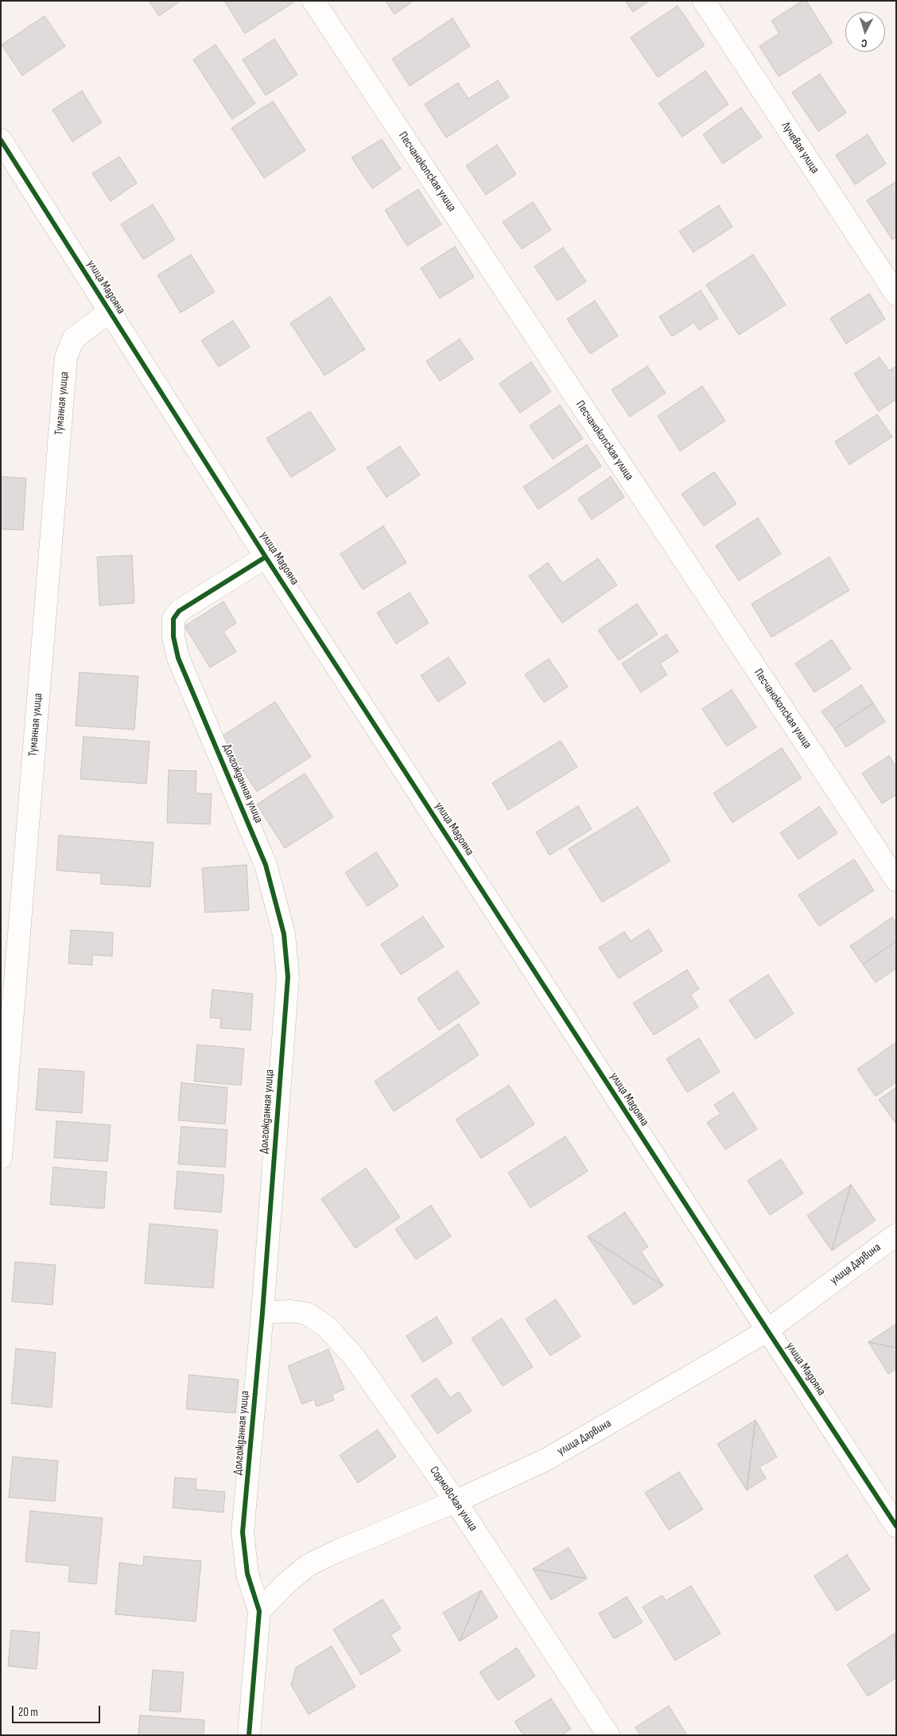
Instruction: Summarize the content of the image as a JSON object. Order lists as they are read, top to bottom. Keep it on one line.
{"streets":{"street":["Лучевая улица","Песчанокопская улица","улица Мадояна","Туманная улица","Долгожданная улица","улица Дарвина","Сормовская улица"]},"crossings":[["улица Мадояна","Туманная улица"],["улица Мадояна","Долгожданная улица"],["улица Мадояна","улица Дарвина"],["Долгожданная улица","улица Дарвина"],["Долгожданная улица","Сормовская улица"],["улица Дарвина","Сормовская улица"]],"scale_bar":"20 m","north":"bottom"}
